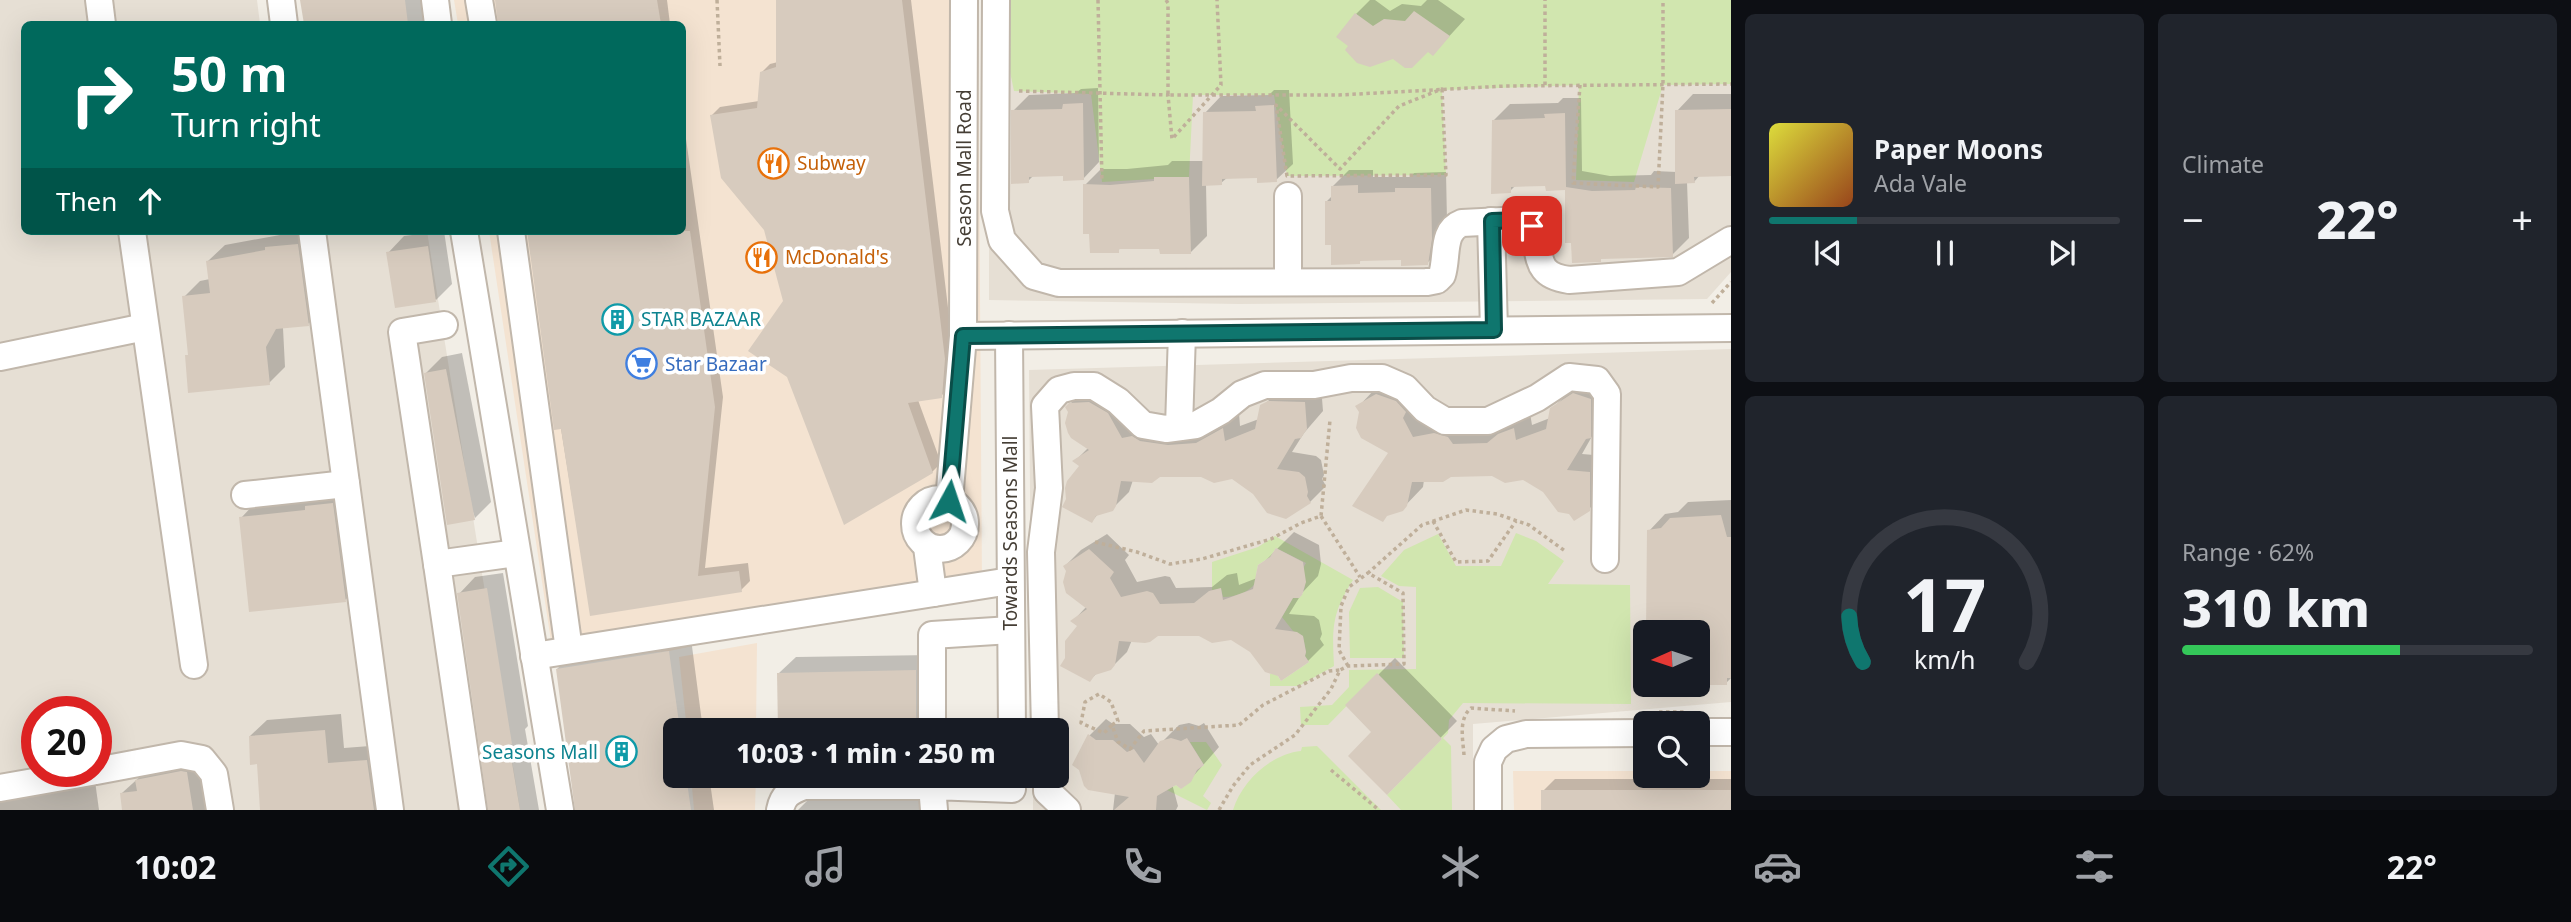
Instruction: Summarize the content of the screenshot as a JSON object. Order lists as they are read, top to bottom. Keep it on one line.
{"streets":{"street":["Season Mall Road","Towards Seasons Mall"]},"places":{"restaurant":["Subway","McDonald's"],"building":["STAR BAZAAR","Seasons Mall"],"supermarket":["Star Bazaar"]},"north":"left","page":{"tile":["Climate",["Range · 62%","310 km"]],"turn":["50 m","Turn right"],"song":["Paper Moons","Ada Vale"],"then":"Then","heat":["−","22°","+"],"limit":"20","trip":"10:03 · 1 min · 250 m","tabs":["10:02","22°"],"gauge":["17","km/h"]}}
